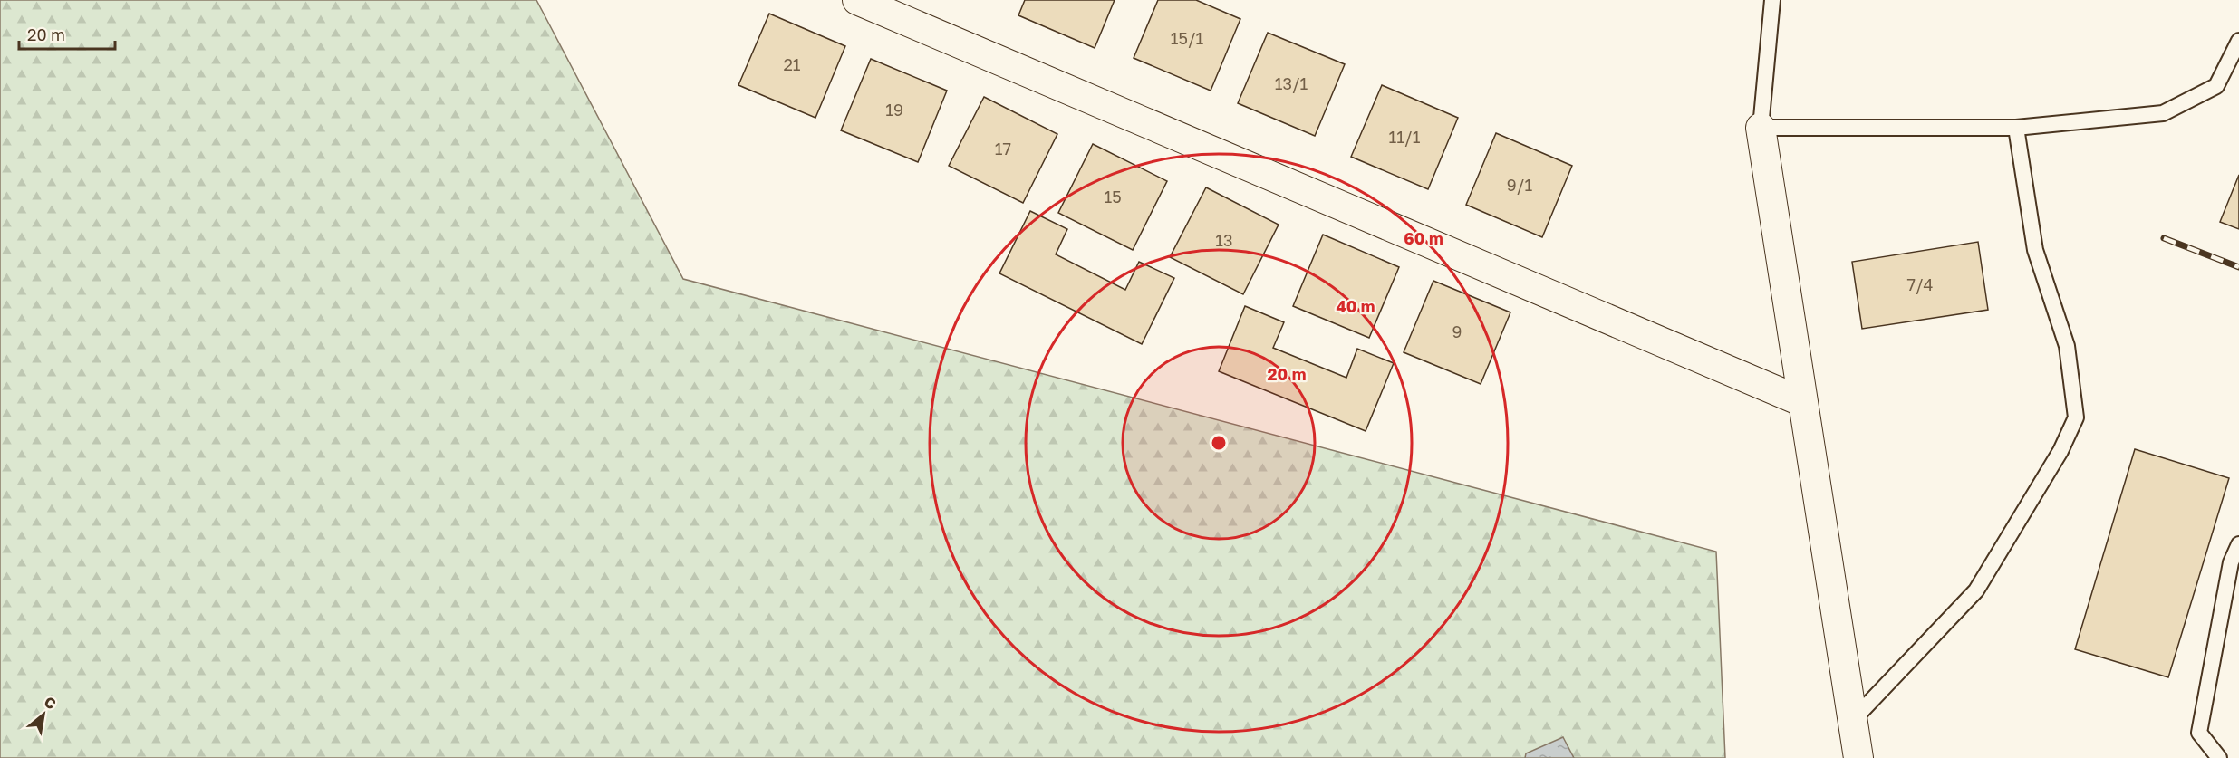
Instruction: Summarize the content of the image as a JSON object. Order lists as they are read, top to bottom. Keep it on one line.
{"house_numbers":["15/1","21","13/1","19","11/1","17","9/1","15","13","7/4","9"],"scale_bar":"20 m","north":"top right","rings":["60 m","40 m","20 m"]}
